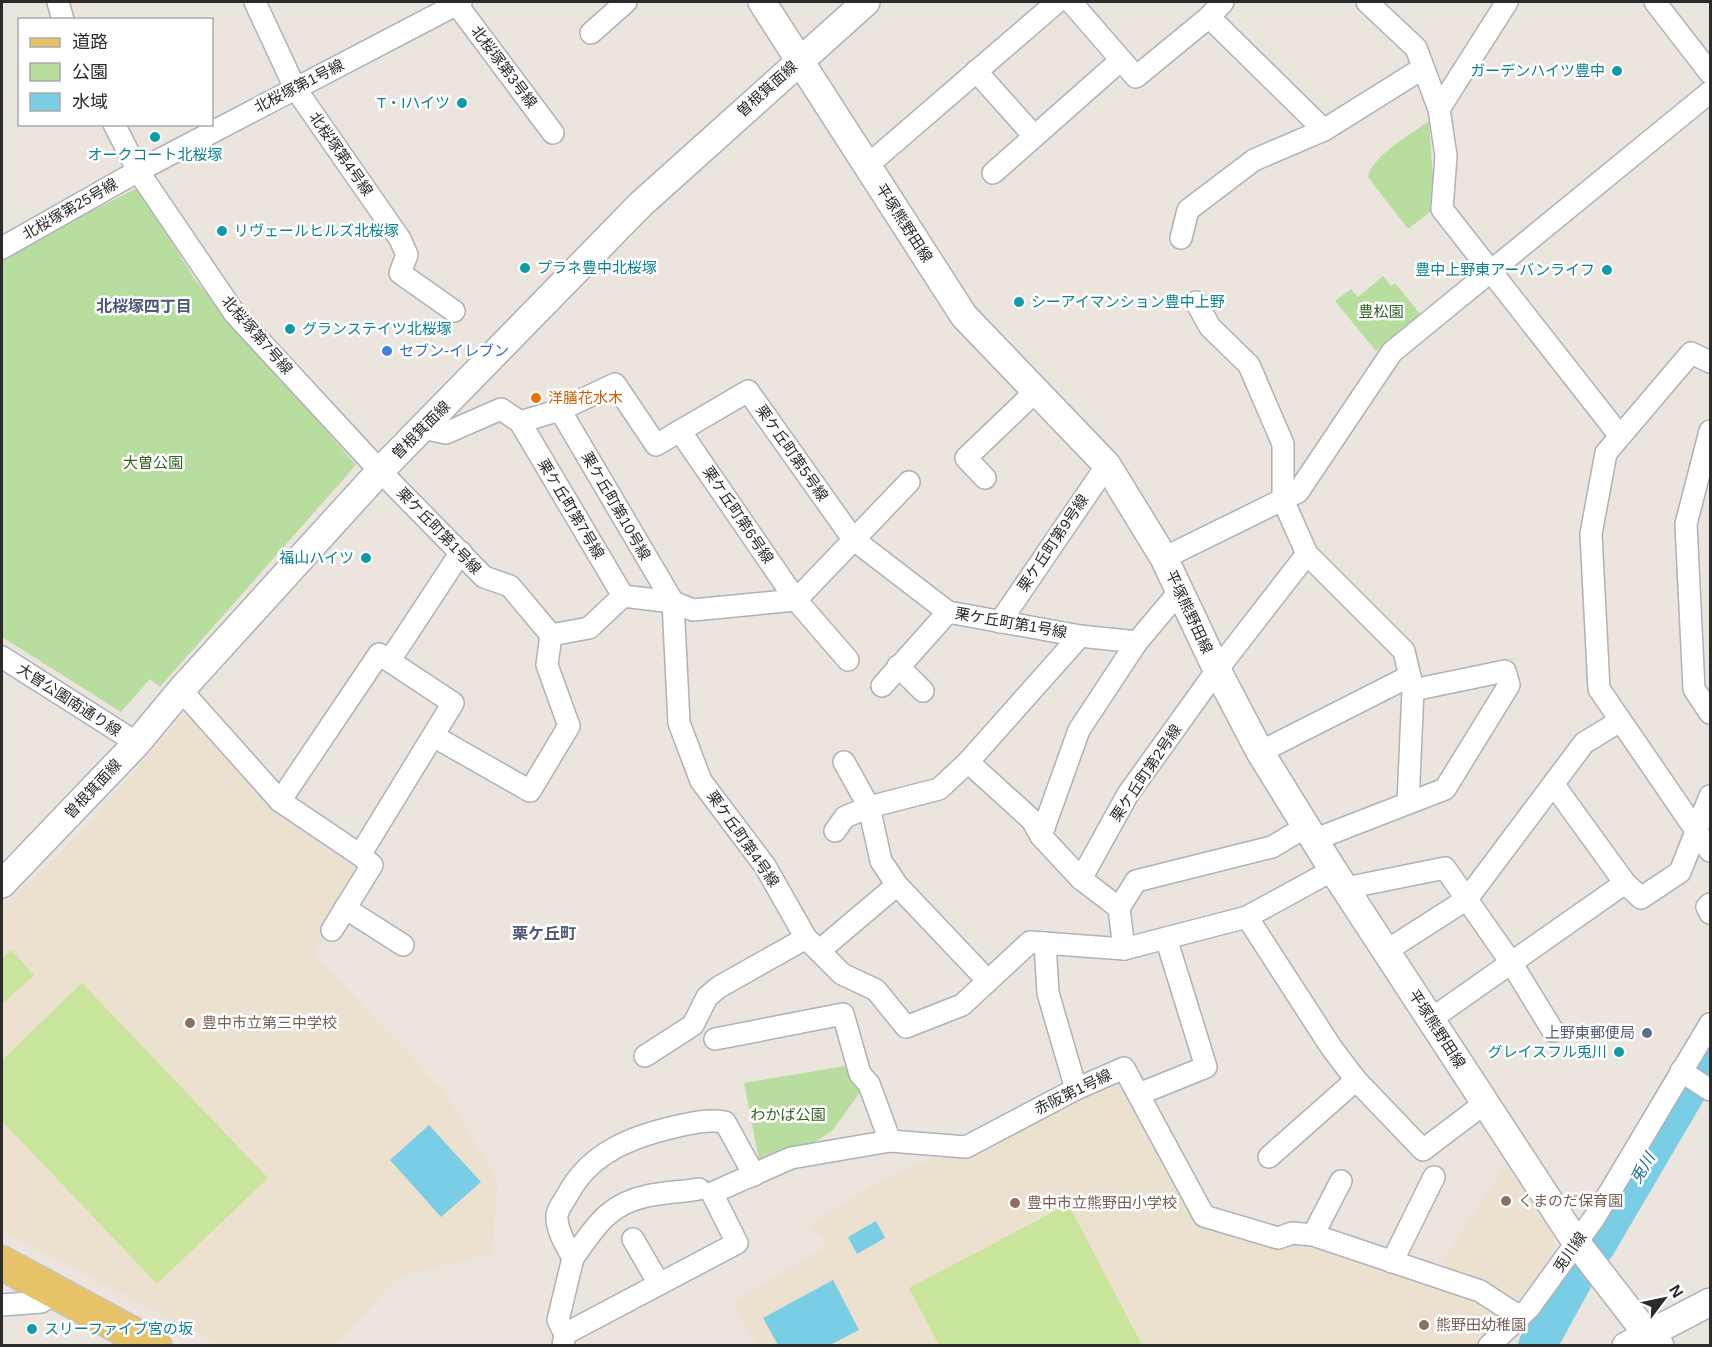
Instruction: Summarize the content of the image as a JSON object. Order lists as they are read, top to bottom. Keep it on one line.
{"streets":{"street":["北桜塚第3号線","北桜塚第1号線","曽根箕面線","北桜塚第4号線","北桜塚第25号線","平塚熊野田線","北桜塚第7号線","栗ケ丘町第5号線","栗ケ丘町第10号線","栗ケ丘町第7号線","栗ケ丘町第6号線","栗ケ丘町第1号線","栗ケ丘町第9号線","大曽公園南通り線","栗ケ丘町第2号線","栗ケ丘町第4号線","赤阪第1号線","兎川線"]},"crossings":[["北桜塚第3号線","北桜塚第1号線"],["北桜塚第1号線","北桜塚第4号線"],["北桜塚第1号線","北桜塚第25号線"],["北桜塚第1号線","北桜塚第7号線"],["曽根箕面線","平塚熊野田線"],["曽根箕面線","北桜塚第7号線"],["曽根箕面線","栗ケ丘町第1号線"],["曽根箕面線","大曽公園南通り線"],["北桜塚第25号線","北桜塚第7号線"],["平塚熊野田線","栗ケ丘町第9号線"],["平塚熊野田線","栗ケ丘町第2号線"],["平塚熊野田線","兎川線"],["北桜塚第7号線","栗ケ丘町第1号線"],["栗ケ丘町第5号線","栗ケ丘町第10号線"],["栗ケ丘町第5号線","栗ケ丘町第7号線"],["栗ケ丘町第5号線","栗ケ丘町第6号線"],["栗ケ丘町第5号線","栗ケ丘町第1号線"],["栗ケ丘町第10号線","栗ケ丘町第4号線"],["栗ケ丘町第1号線","栗ケ丘町第9号線"],["赤阪第1号線","兎川線"]],"districts":["北桜塚四丁目","栗ケ丘町"],"water":["兎川"],"parks":["豊松園","大曽公園","わかば公園"],"places":["ガーデンハイツ豊中","T・Iハイツ","オークコート北桜塚","リヴェールヒルズ北桜塚","プラネ豊中北桜塚","豊中上野東アーバンライフ","シーアイマンション豊中上野","グランステイツ北桜塚","セブン-イレブン","洋膳花水木","福山ハイツ","豊中市立第三中学校","上野東郵便局","グレイスフル兎川","くまのだ保育園","豊中市立熊野田小学校","熊野田幼稚園","スリーファイブ宮の坂"],"legend":["道路","公園","水域"],"north":"top right"}
